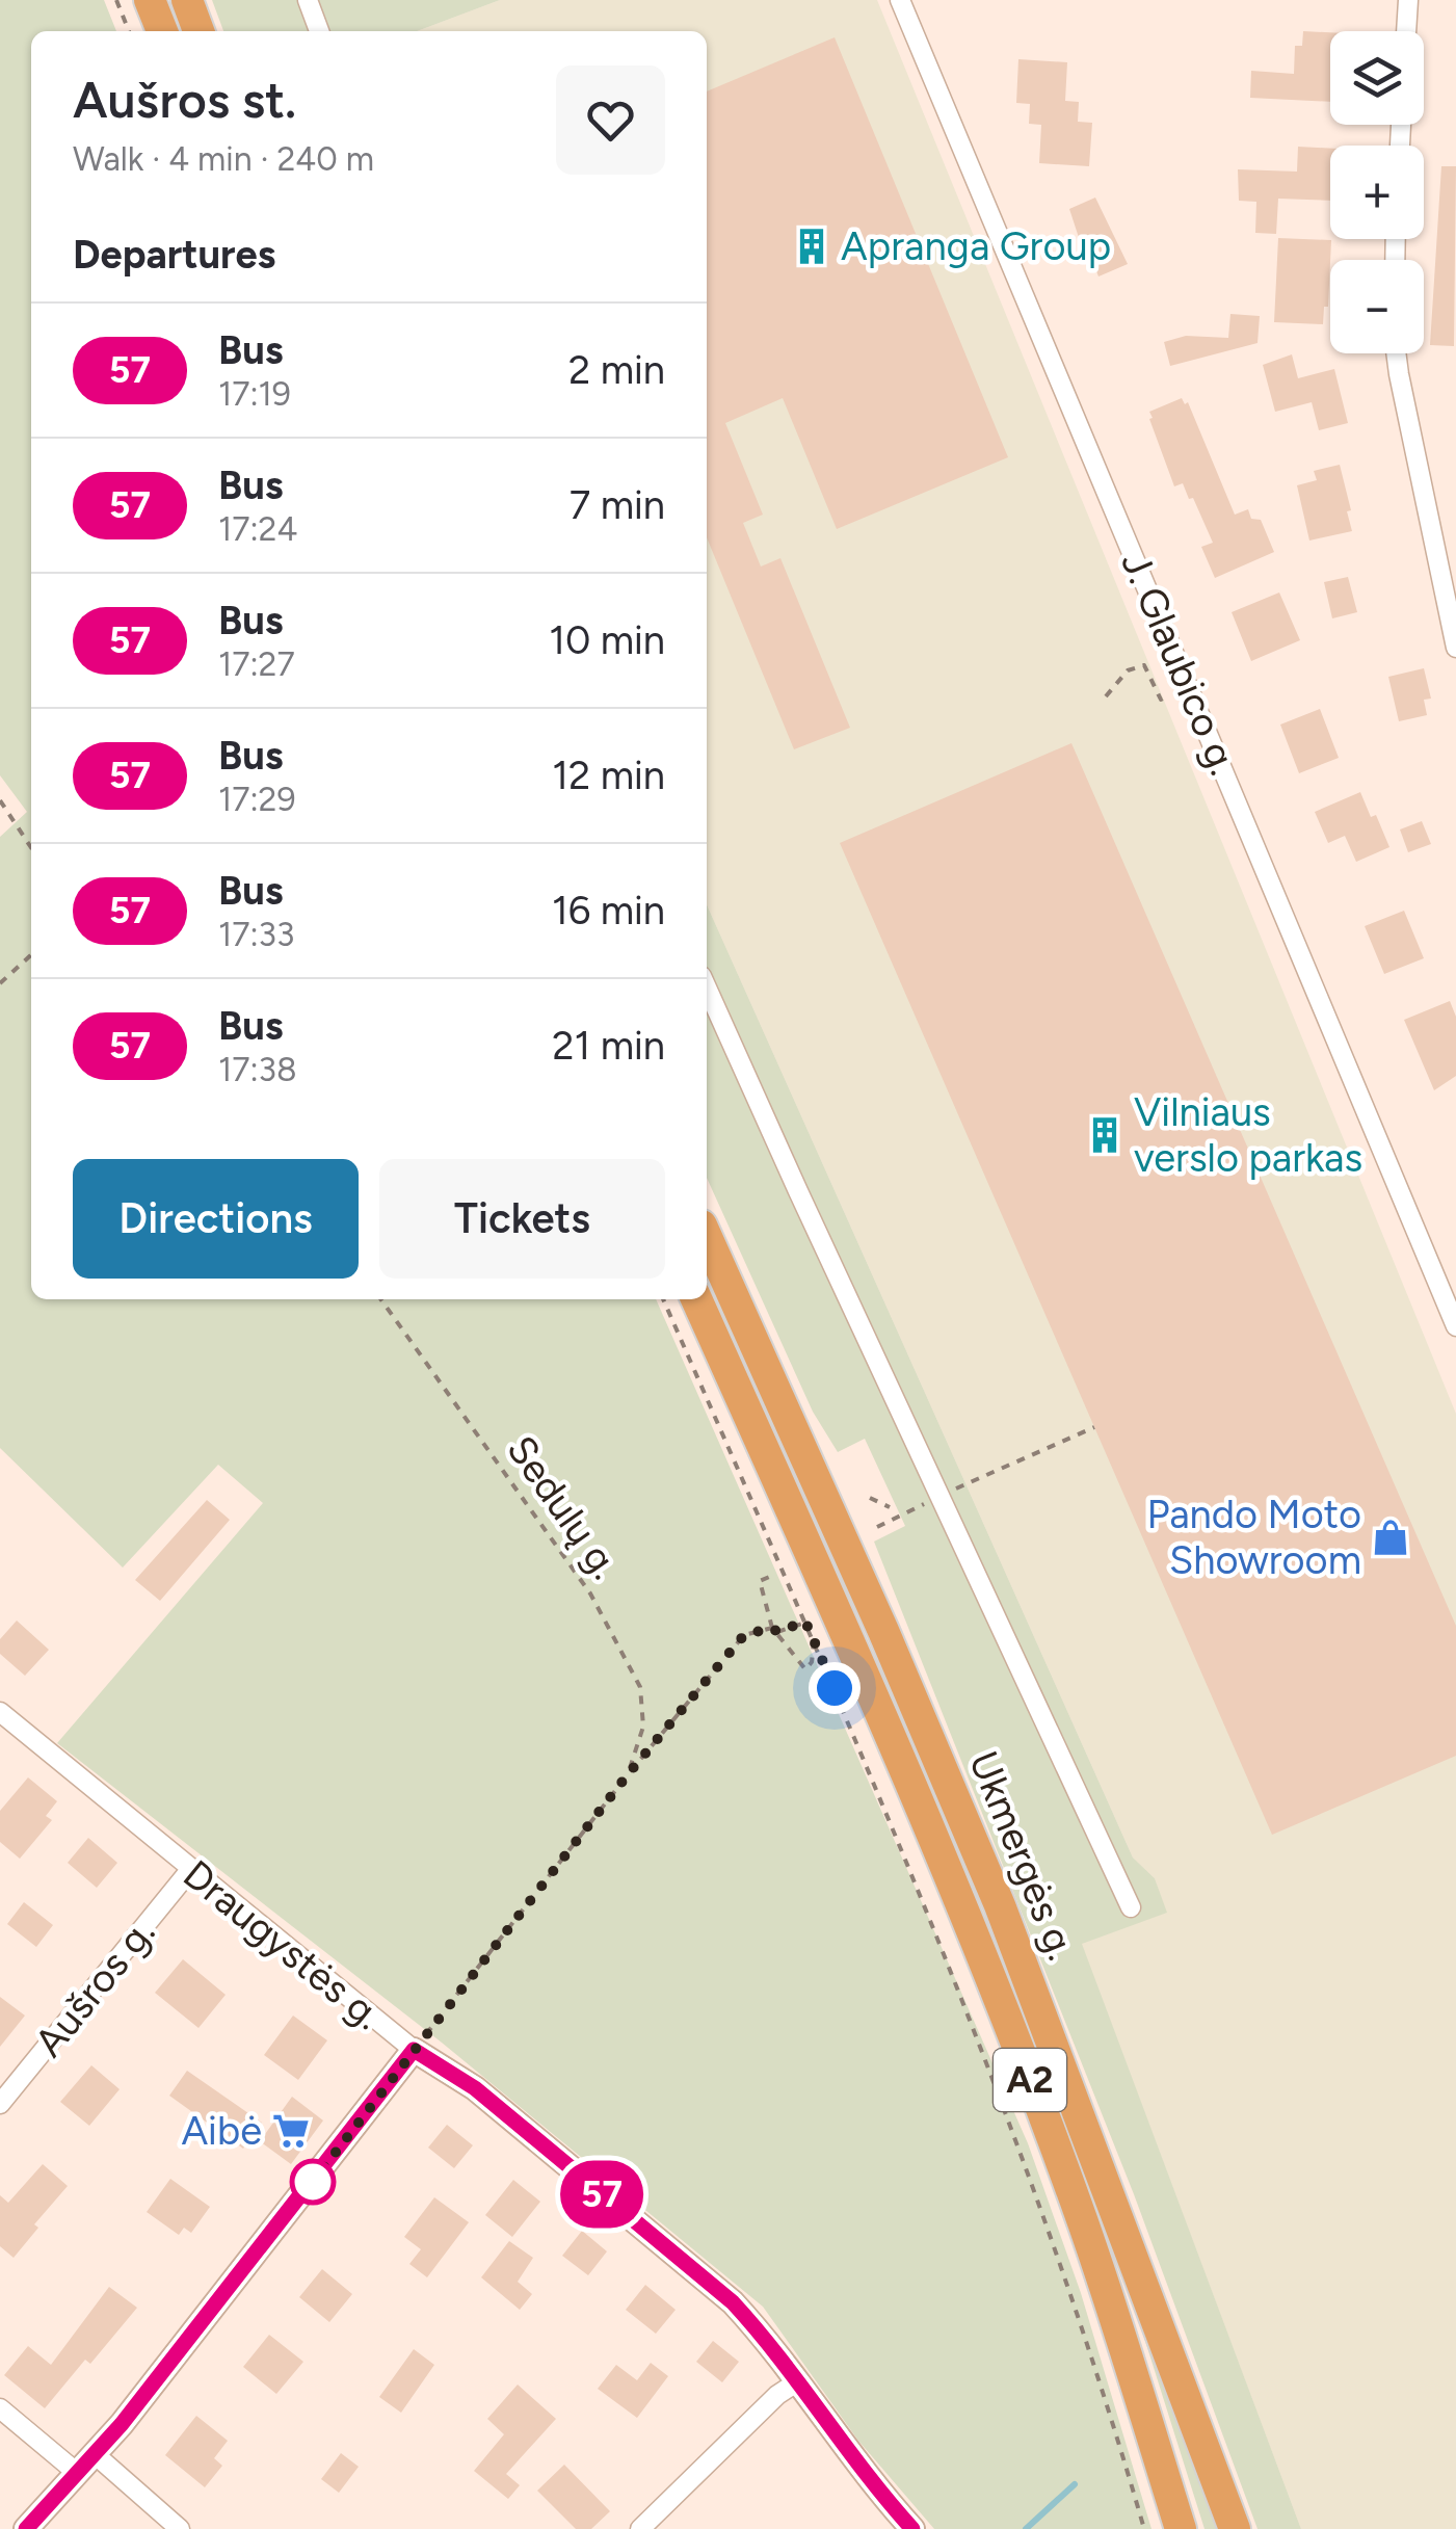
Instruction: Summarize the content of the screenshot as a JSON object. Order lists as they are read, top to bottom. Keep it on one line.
{"streets":{"highway":["Ukmergės g.","A2"],"street":["J. Glaubico g.","Draugystės g.","Aušros g."],"path":["Sedulų g."]},"crossings":[["Draugystės g.","Aušros g."]],"places":{"building":["Apranga Group","Vilniaus verslo parkas"],"shop":["Pando Moto Showroom"],"supermarket":["Aibė"]},"lines":["bus line 57"],"page":{"on_map":"57","map_buttons":["+","−"],"heading":[["Aušros st.","Walk · 4 min · 240 m"],"Departures"],"list":[{"mark":"57","name":"Bus","note":"17:19","value":"2 min"},{"mark":"57","name":"Bus","note":"17:24","value":"7 min"},{"mark":"57","name":"Bus","note":"17:27","value":"10 min"},{"mark":"57","name":"Bus","note":"17:29","value":"12 min"},{"mark":"57","name":"Bus","note":"17:33","value":"16 min"},{"mark":"57","name":"Bus","note":"17:38","value":"21 min"}],"buttons":["Directions","Tickets"]}}
